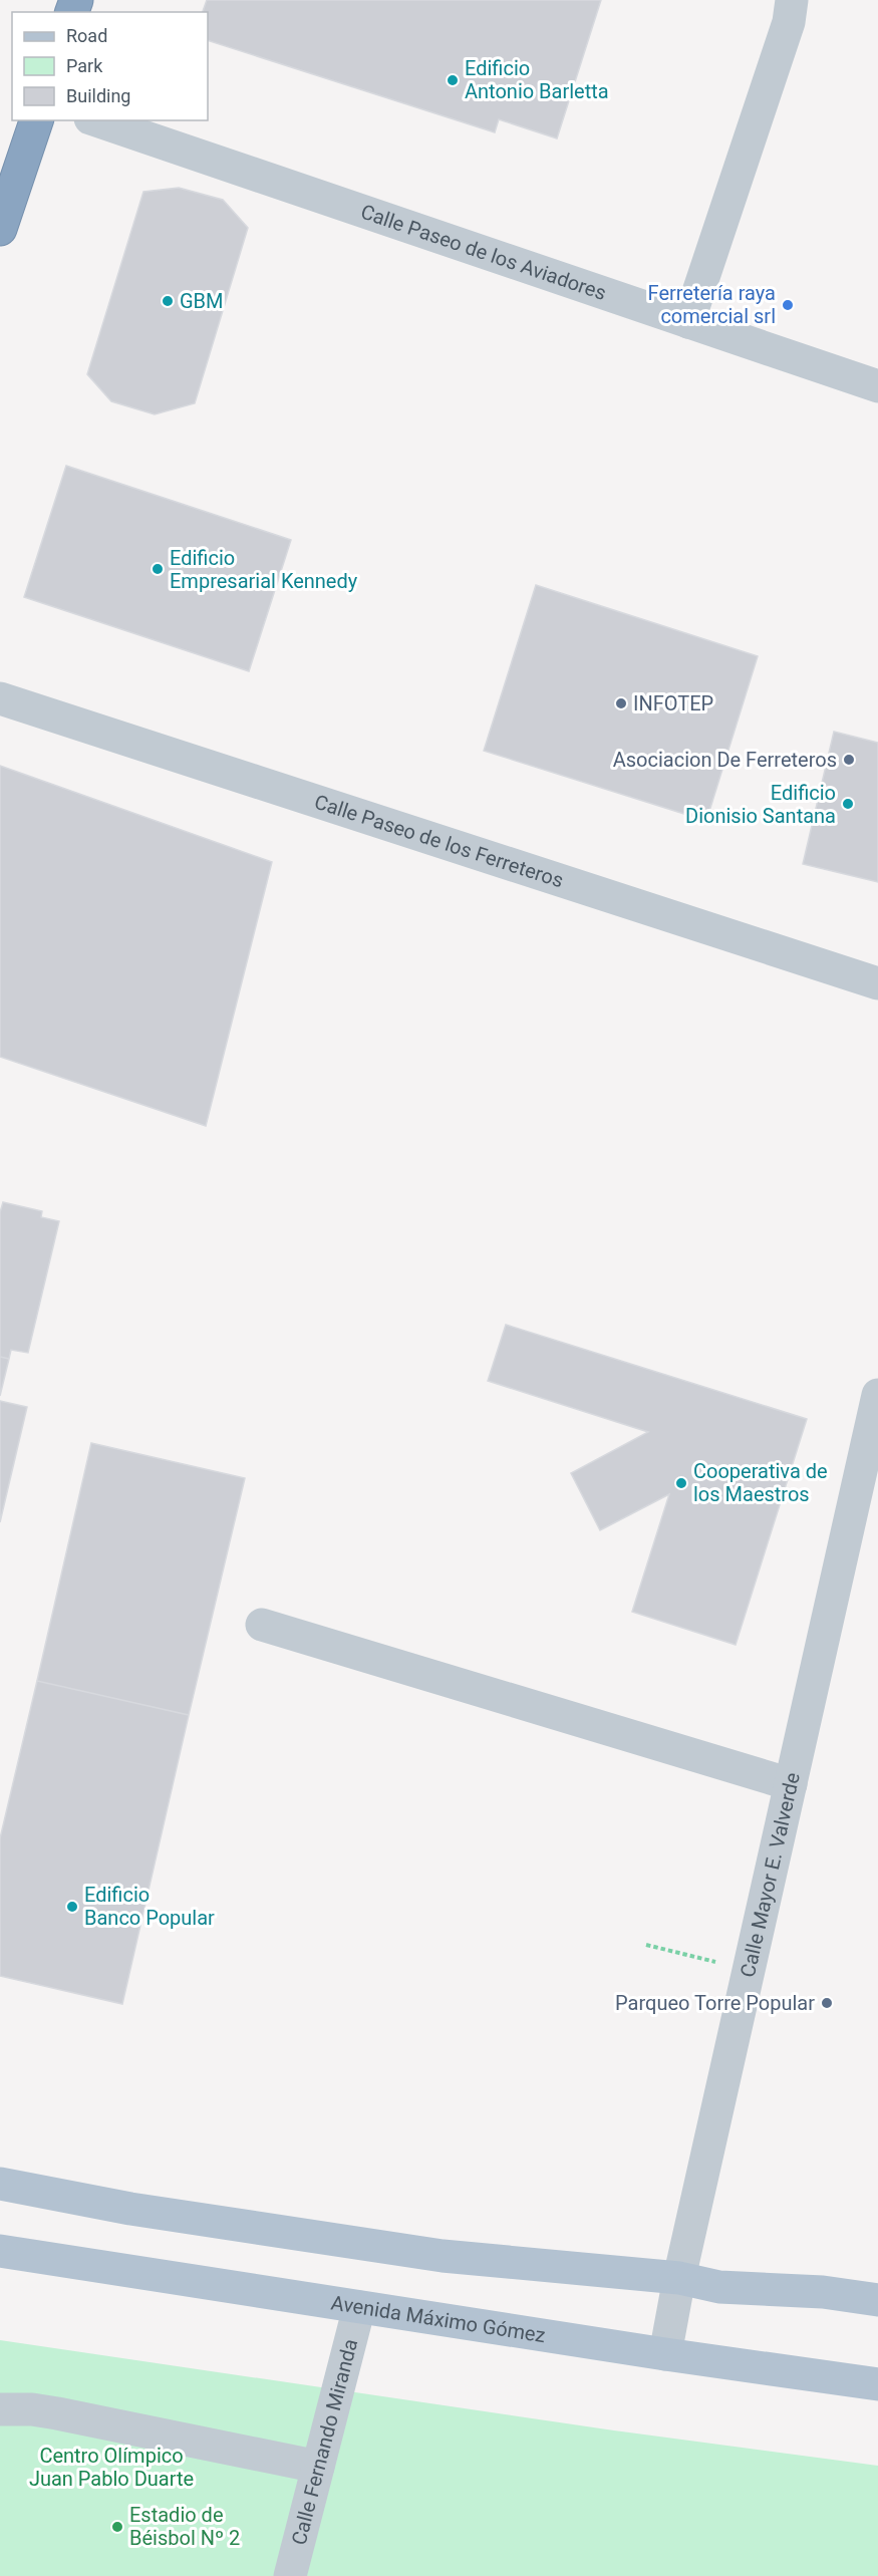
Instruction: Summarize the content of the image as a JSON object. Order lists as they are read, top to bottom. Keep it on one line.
{"streets":{"main road":["Avenida Máximo Gómez"],"street":["Calle Paseo de los Aviadores","Calle Paseo de los Ferreteros","Calle Mayor E. Valverde","Calle Fernando Miranda"]},"crossings":[["Calle Mayor E. Valverde","Avenida Máximo Gómez"],["Avenida Máximo Gómez","Calle Fernando Miranda"]],"parks":["Centro Olímpico Juan Pablo Duarte"],"places":["Edificio Antonio Barletta","GBM","Ferretería raya comercial srl","Edificio Empresarial Kennedy","INFOTEP","Asociacion De Ferreteros","Edificio Dionisio Santana","Cooperativa de los Maestros","Edificio Banco Popular","Parqueo Torre Popular","Estadio de Béisbol Nº 2"],"legend":["Road","Park","Building"]}
